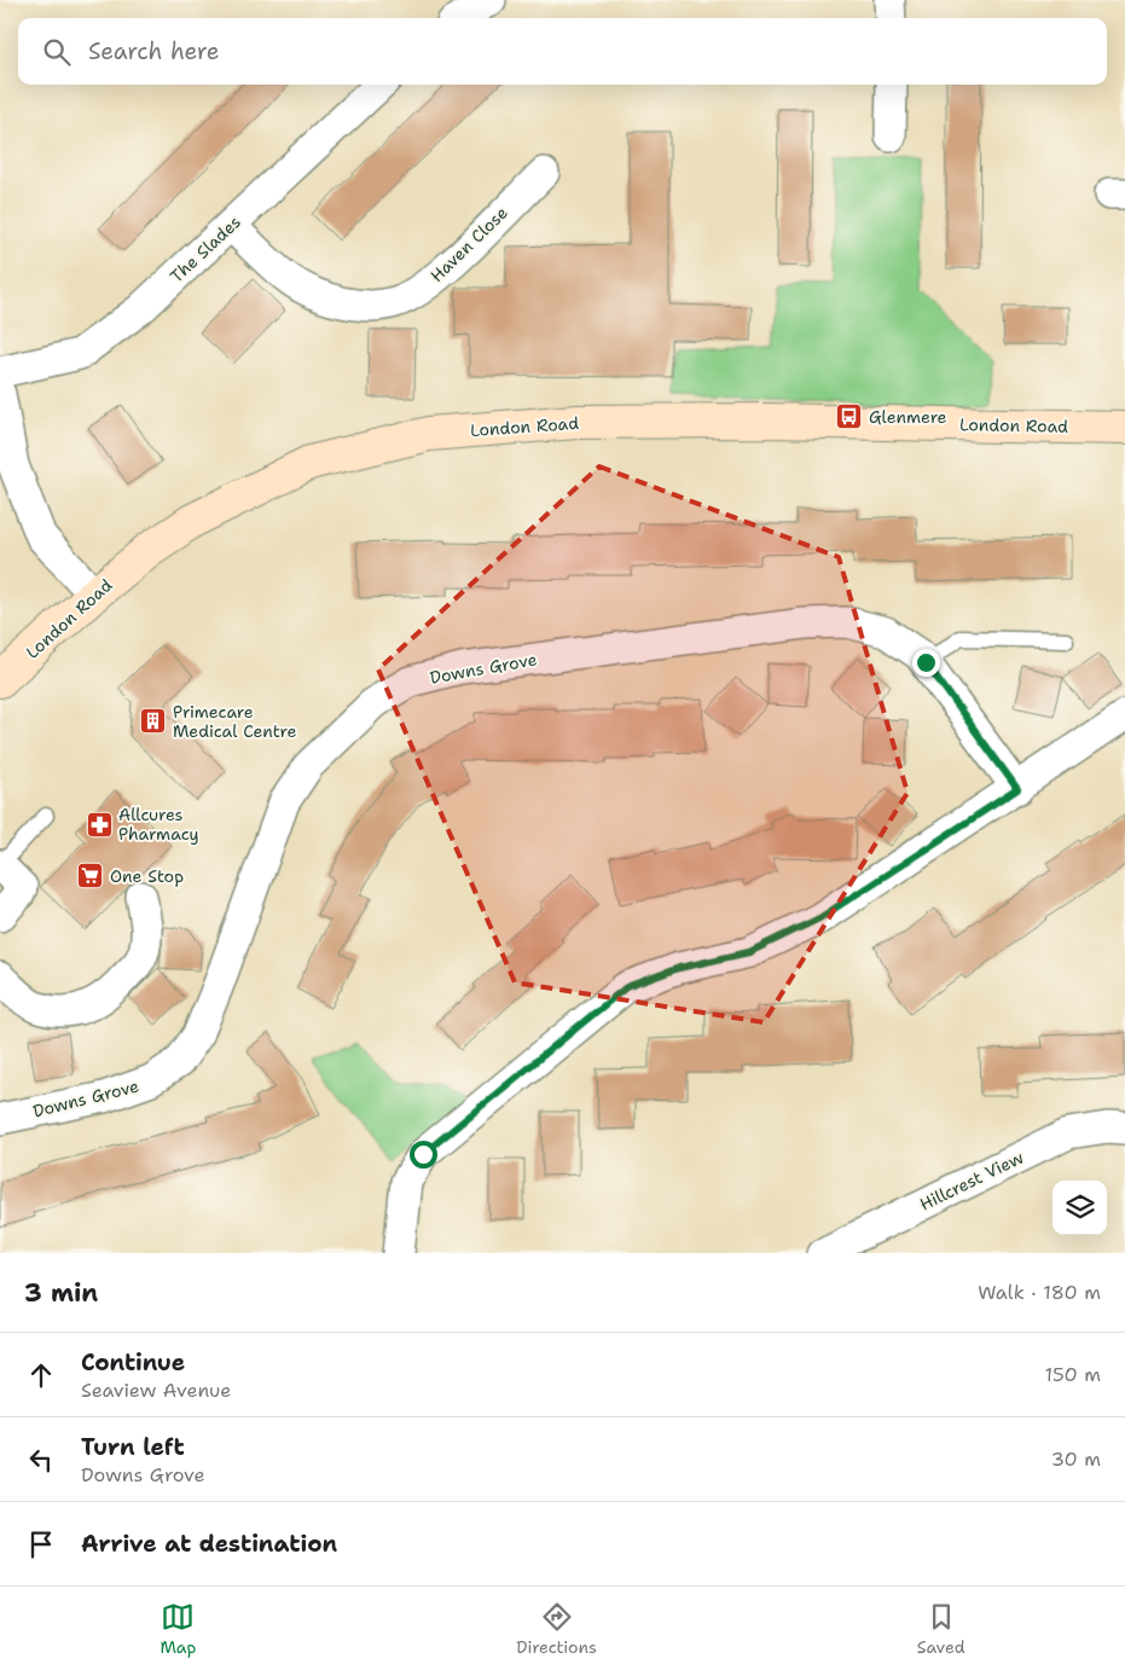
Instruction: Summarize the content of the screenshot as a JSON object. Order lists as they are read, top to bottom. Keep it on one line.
{"streets":{"main road":["London Road"],"street":["Haven Close","The Slades","Downs Grove","Hillcrest View"]},"crossings":[["Haven Close","The Slades"]],"places":{"bus stop":["Glenmere"],"building":["Primecare Medical Centre"],"pharmacy":["Allcures Pharmacy"],"supermarket":["One Stop"]},"page":{"search":"Search here","heading":["3 min","Walk · 180 m"],"list":[["Continue","Seaview Avenue","150 m"],["Turn left","Downs Grove","30 m"],"Arrive at destination"],"nav":["Map","Directions","Saved"]}}
